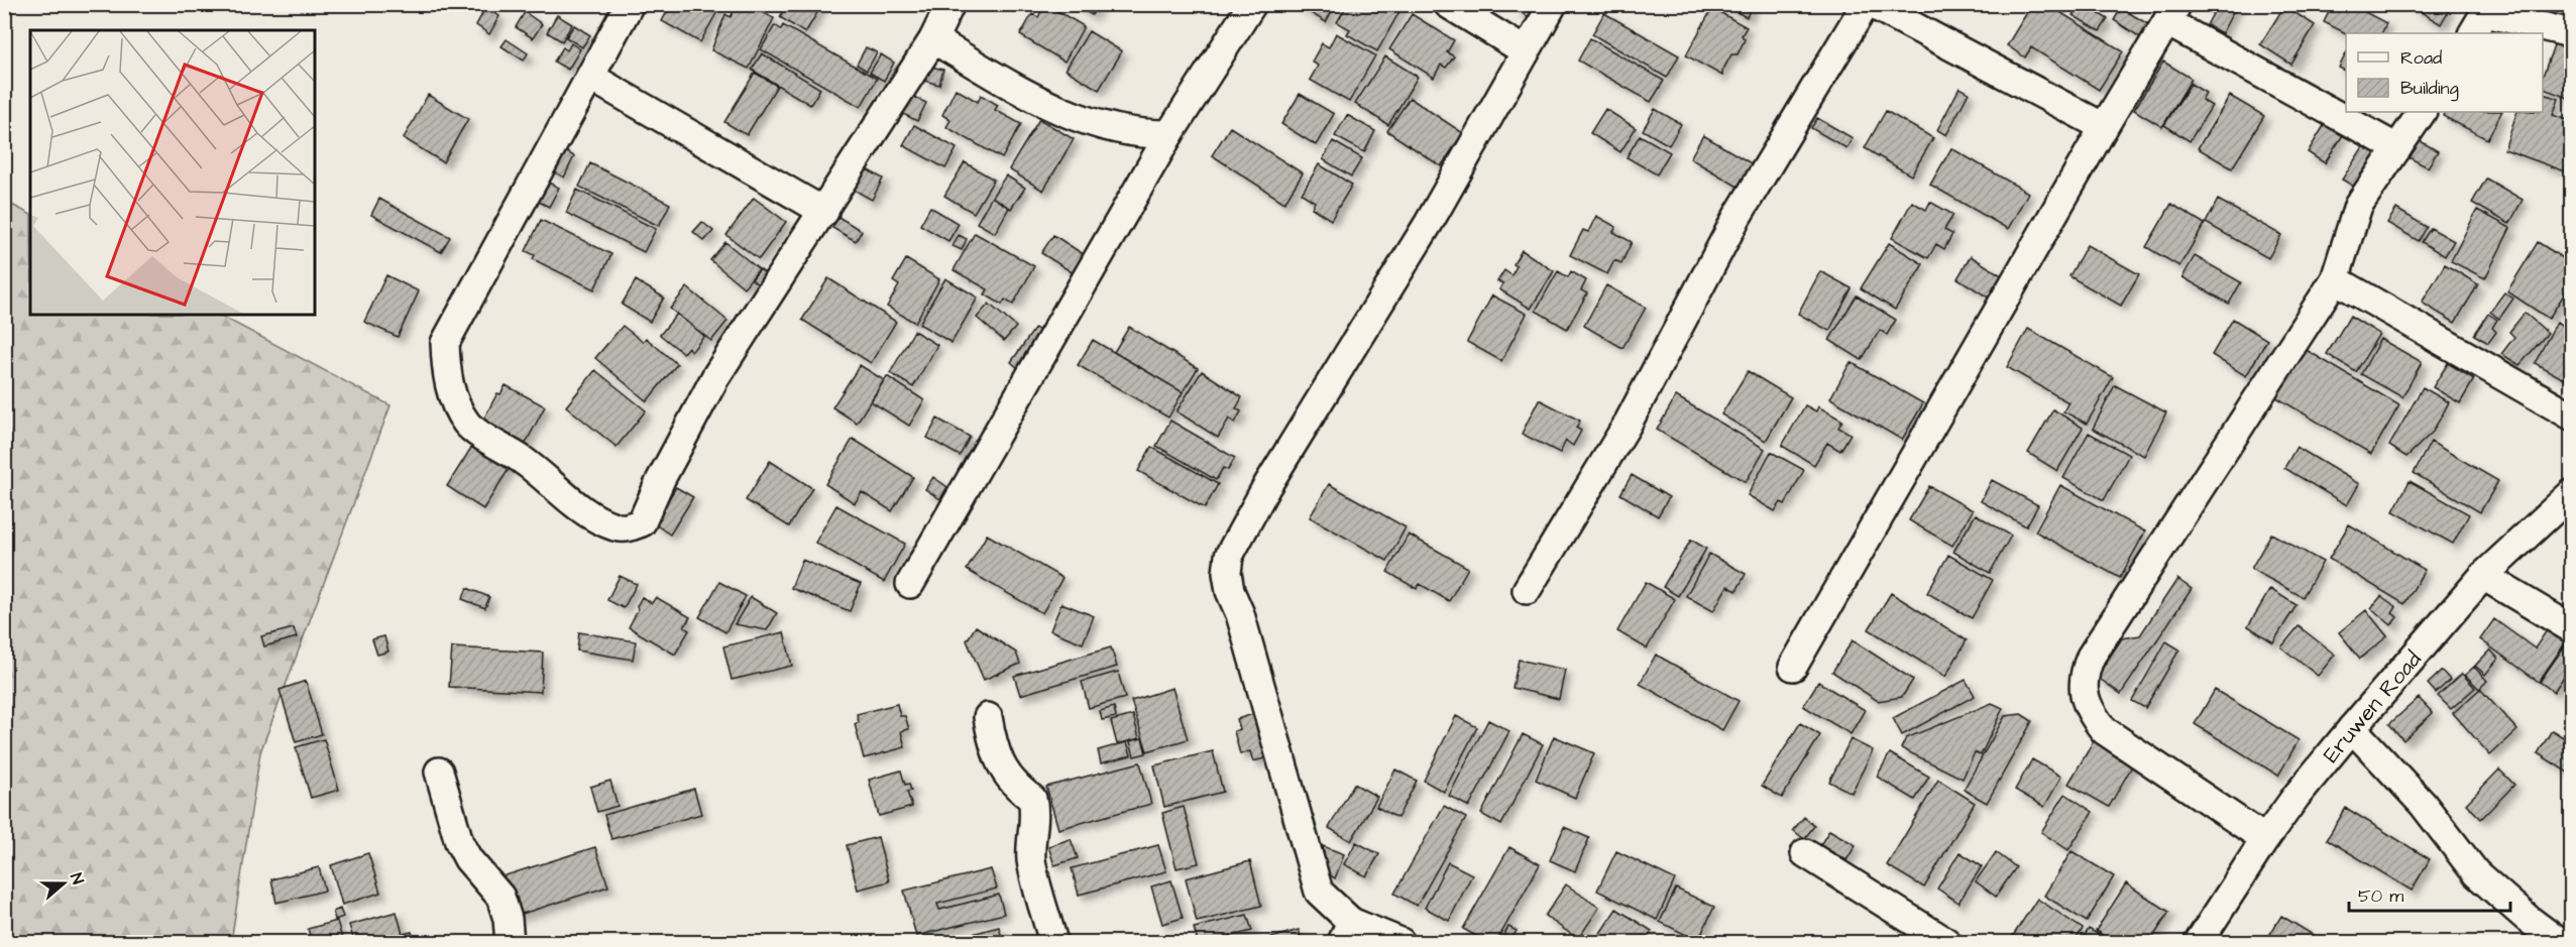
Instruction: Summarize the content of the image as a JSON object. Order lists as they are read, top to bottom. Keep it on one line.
{"streets":{"street":["Eruwen Road"]},"legend":["Road","Building"],"scale_bar":"50 m","north":"right"}
